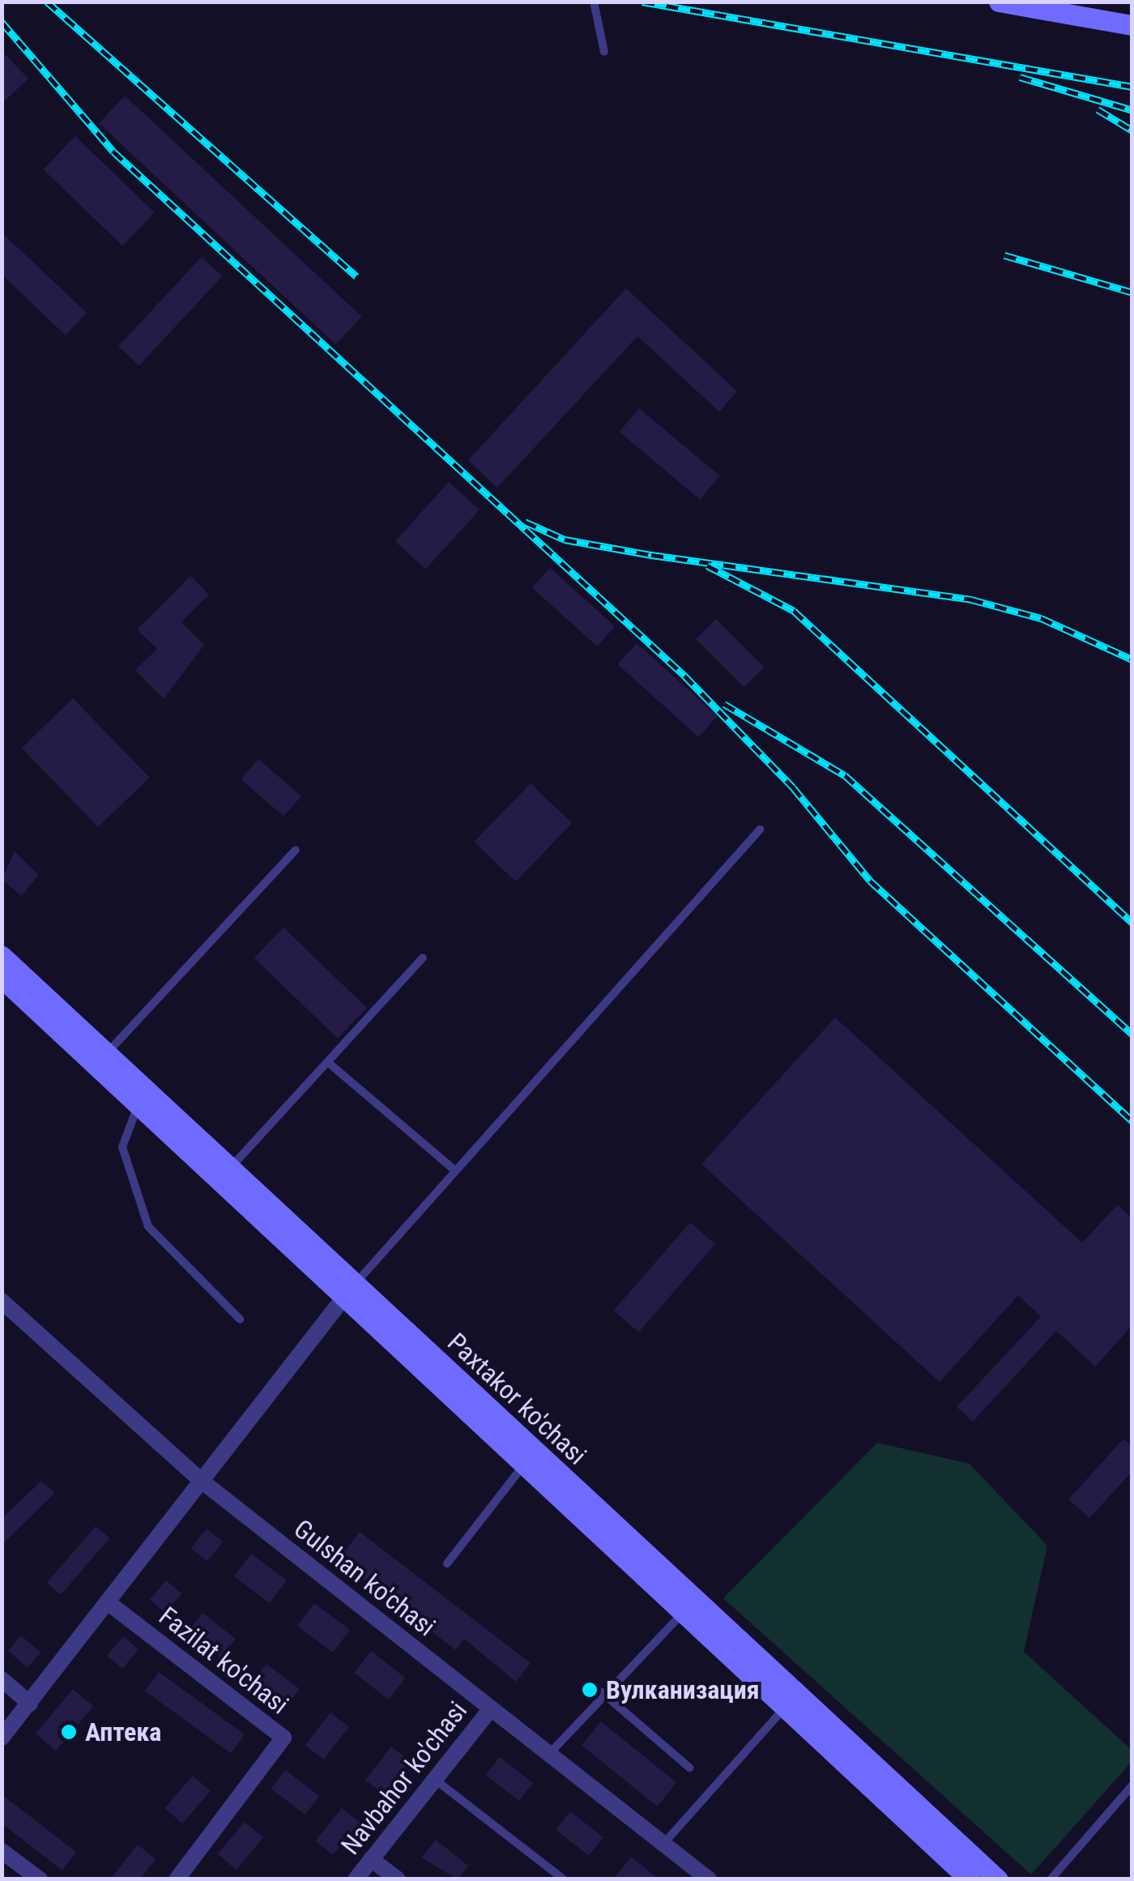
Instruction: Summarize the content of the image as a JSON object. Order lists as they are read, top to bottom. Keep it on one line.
{"streets":{"main road":["Paxtakor ko'chasi"],"street":["Gulshan ko'chasi","Fazilat ko'chasi","Navbahor ko'chasi"]},"crossings":[["Gulshan ko'chasi","Navbahor ko'chasi"]],"places":["Вулканизация","Аптека"]}
